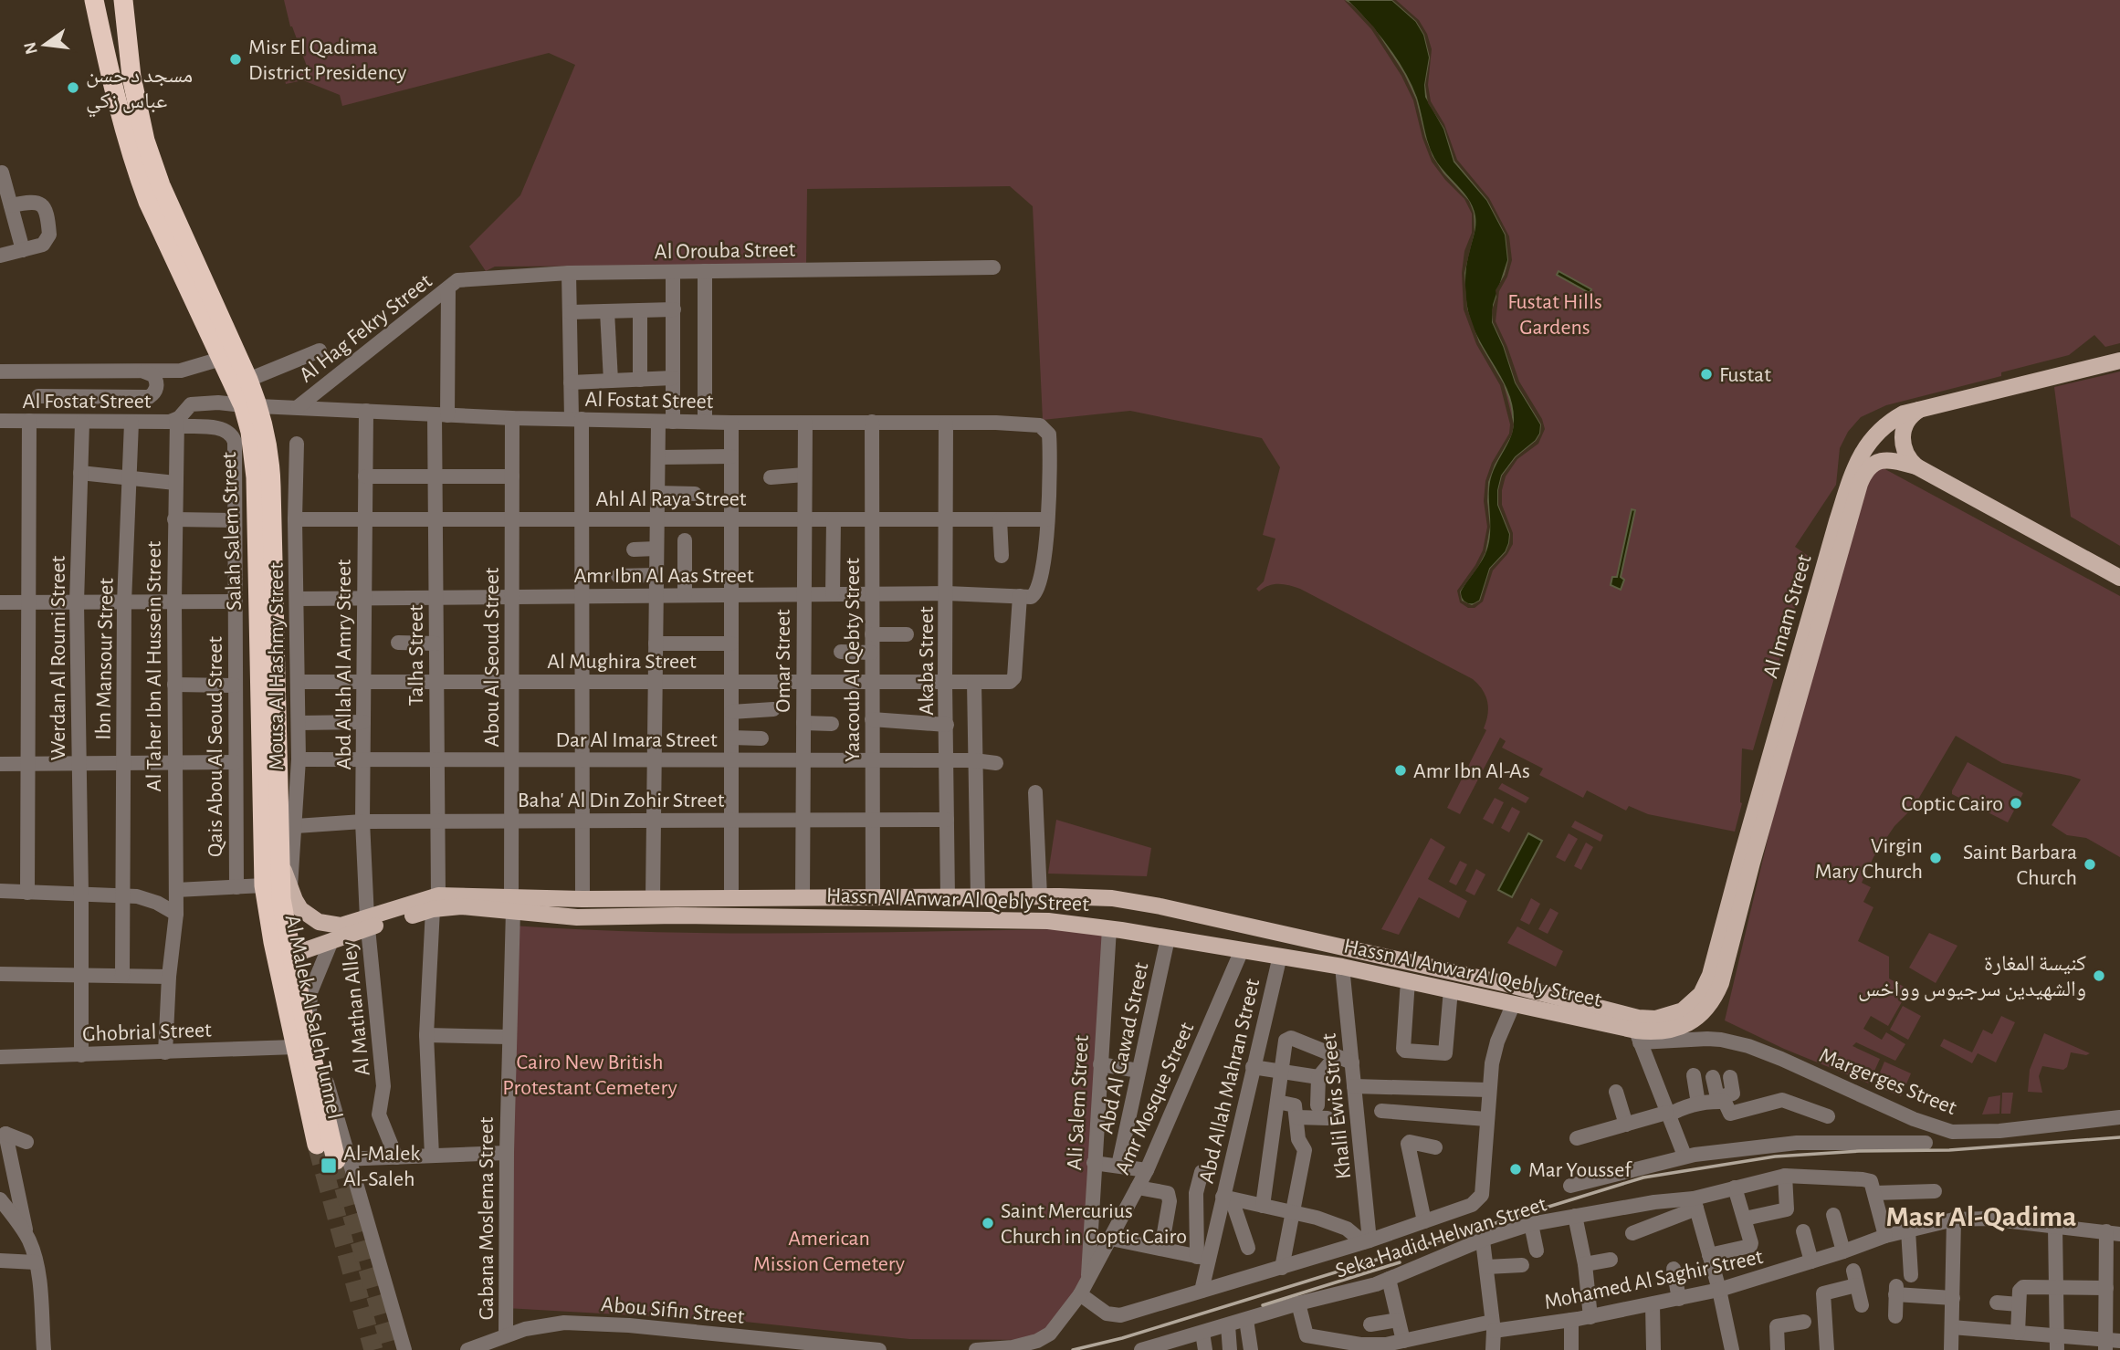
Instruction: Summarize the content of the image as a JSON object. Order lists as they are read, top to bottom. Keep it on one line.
{"streets":{"highway":["Salah Salem Street","Al Malek Al Saleh Tunnel"],"main road":["Al Imam Street","Hassn Al Anwar Al Qebly Street"],"street":["Al Orouba Street","Al Hag Fekry Street","Al Fostat Street","Ahl Al Raya Street","Amr Ibn Al Aas Street","Talha Street","Abou Al Seoud Street","Werdan Al Roumi Street","Ibn Mansour Street","Yaacoub Al Qebty Street","Al Mughira Street","Omar Street","Akaba Street","Abd Allah Al Amry Street","Al Taher Ibn Al Hussein Street","Mousa Al Hashmy Street","Dar Al Imara Street","Qais Abou Al Seoud Street","Baha' Al Din Zohir Street","Al Mathan Alley","Ghobrial Street","Abd Al Gawad Street","Abd Allah Mahran Street","Amr Mosque Street","Ali Salem Street","Khalil Ewis Street","Gabana Moslema Street","Seka Hadid Helwan Street","Mohamed Al Saghir Street","Abou Sifin Street"]},"crossings":[["Al Orouba Street","Al Hag Fekry Street"],["Al Hag Fekry Street","Al Fostat Street"],["Al Hag Fekry Street","Salah Salem Street"],["Al Fostat Street","Ahl Al Raya Street"],["Al Fostat Street","Salah Salem Street"],["Al Fostat Street","Talha Street"],["Al Fostat Street","Abou Al Seoud Street"],["Al Fostat Street","Werdan Al Roumi Street"],["Al Fostat Street","Ibn Mansour Street"],["Al Fostat Street","Yaacoub Al Qebty Street"],["Al Fostat Street","Omar Street"],["Al Fostat Street","Akaba Street"],["Al Fostat Street","Abd Allah Al Amry Street"],["Al Fostat Street","Al Taher Ibn Al Hussein Street"],["Al Fostat Street","Qais Abou Al Seoud Street"],["Ahl Al Raya Street","Talha Street"],["Ahl Al Raya Street","Abou Al Seoud Street"],["Ahl Al Raya Street","Yaacoub Al Qebty Street"],["Ahl Al Raya Street","Omar Street"],["Ahl Al Raya Street","Akaba Street"],["Ahl Al Raya Street","Abd Allah Al Amry Street"],["Ahl Al Raya Street","Mousa Al Hashmy Street"],["Salah Salem Street","Mousa Al Hashmy Street"],["Salah Salem Street","Hassn Al Anwar Al Qebly Street"],["Salah Salem Street","Al Malek Al Saleh Tunnel"],["Amr Ibn Al Aas Street","Talha Street"],["Amr Ibn Al Aas Street","Abou Al Seoud Street"],["Amr Ibn Al Aas Street","Yaacoub Al Qebty Street"],["Amr Ibn Al Aas Street","Al Mughira Street"],["Amr Ibn Al Aas Street","Omar Street"],["Amr Ibn Al Aas Street","Akaba Street"],["Amr Ibn Al Aas Street","Abd Allah Al Amry Street"],["Amr Ibn Al Aas Street","Mousa Al Hashmy Street"],["Al Imam Street","Hassn Al Anwar Al Qebly Street"],["Talha Street","Al Mughira Street"],["Talha Street","Dar Al Imara Street"],["Talha Street","Baha' Al Din Zohir Street"],["Talha Street","Hassn Al Anwar Al Qebly Street"],["Abou Al Seoud Street","Al Mughira Street"],["Abou Al Seoud Street","Dar Al Imara Street"],["Abou Al Seoud Street","Baha' Al Din Zohir Street"],["Abou Al Seoud Street","Hassn Al Anwar Al Qebly Street"],["Abou Al Seoud Street","Gabana Moslema Street"],["Werdan Al Roumi Street","Ghobrial Street"],["Yaacoub Al Qebty Street","Al Mughira Street"],["Yaacoub Al Qebty Street","Dar Al Imara Street"],["Yaacoub Al Qebty Street","Baha' Al Din Zohir Street"],["Yaacoub Al Qebty Street","Hassn Al Anwar Al Qebly Street"],["Al Mughira Street","Omar Street"],["Al Mughira Street","Akaba Street"],["Al Mughira Street","Abd Allah Al Amry Street"],["Al Mughira Street","Mousa Al Hashmy Street"],["Omar Street","Dar Al Imara Street"],["Omar Street","Baha' Al Din Zohir Street"],["Omar Street","Hassn Al Anwar Al Qebly Street"],["Akaba Street","Dar Al Imara Street"],["Akaba Street","Baha' Al Din Zohir Street"],["Akaba Street","Hassn Al Anwar Al Qebly Street"],["Abd Allah Al Amry Street","Dar Al Imara Street"],["Abd Allah Al Amry Street","Baha' Al Din Zohir Street"],["Abd Allah Al Amry Street","Hassn Al Anwar Al Qebly Street"],["Abd Allah Al Amry Street","Al Mathan Alley"],["Al Taher Ibn Al Hussein Street","Qais Abou Al Seoud Street"],["Al Taher Ibn Al Hussein Street","Ghobrial Street"],["Mousa Al Hashmy Street","Dar Al Imara Street"],["Mousa Al Hashmy Street","Baha' Al Din Zohir Street"],["Mousa Al Hashmy Street","Hassn Al Anwar Al Qebly Street"],["Mousa Al Hashmy Street","Al Malek Al Saleh Tunnel"],["Hassn Al Anwar Al Qebly Street","Al Mathan Alley"],["Hassn Al Anwar Al Qebly Street","Al Malek Al Saleh Tunnel"],["Hassn Al Anwar Al Qebly Street","Abd Al Gawad Street"],["Hassn Al Anwar Al Qebly Street","Abd Allah Mahran Street"],["Hassn Al Anwar Al Qebly Street","Amr Mosque Street"],["Hassn Al Anwar Al Qebly Street","Ali Salem Street"],["Hassn Al Anwar Al Qebly Street","Khalil Ewis Street"],["Hassn Al Anwar Al Qebly Street","Gabana Moslema Street"],["Al Malek Al Saleh Tunnel","Ghobrial Street"],["Abd Allah Mahran Street","Seka Hadid Helwan Street"],["Amr Mosque Street","Ali Salem Street"],["Amr Mosque Street","Seka Hadid Helwan Street"],["Khalil Ewis Street","Seka Hadid Helwan Street"],["Gabana Moslema Street","Abou Sifin Street"],["Seka Hadid Helwan Street","Mohamed Al Saghir Street"]],"districts":["Masr Al-Qadima"],"parks":["Fustat Hills Gardens","Cairo New British Protestant Cemetery","American Mission Cemetery"],"places":{"other":["Misr El Qadima District Presidency","مسجد د حسن عباس زكي","Fustat","Amr Ibn Al-As","Coptic Cairo","Virgin Mary Church","Saint Barbara Church","كنيسة المغارة والشهيدين سرجيوس وواخس","Mar Youssef","Saint Mercurius Church in Coptic Cairo"],"transit":["Al-Malek Al-Saleh"]},"north":"left"}
